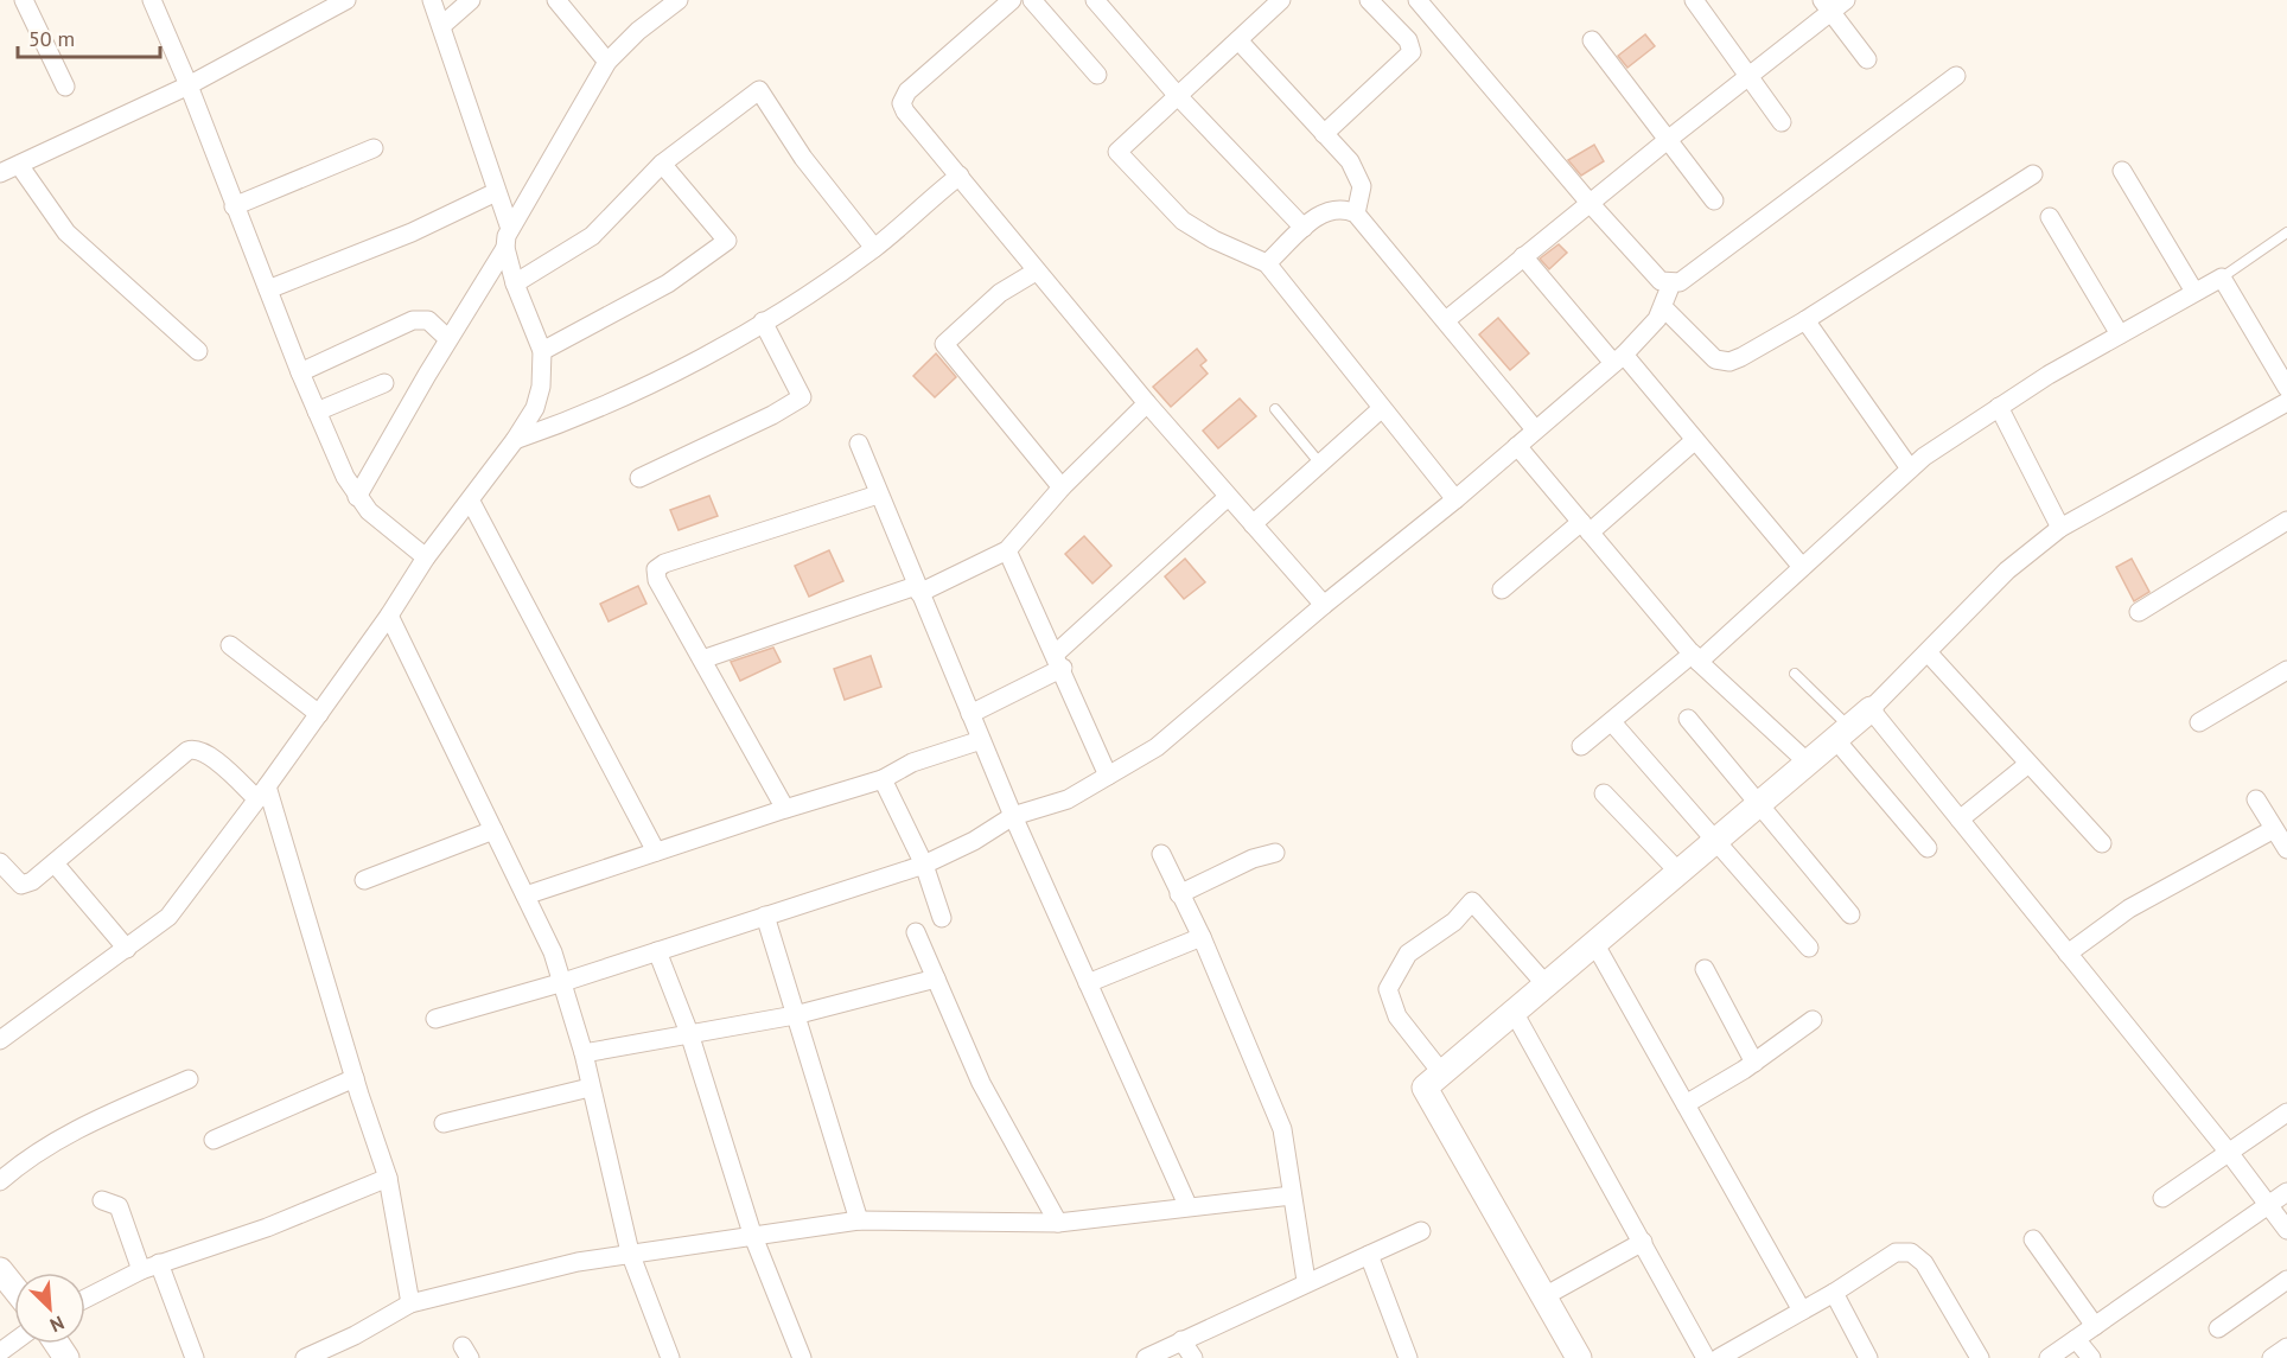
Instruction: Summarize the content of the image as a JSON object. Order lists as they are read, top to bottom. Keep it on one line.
{"scale_bar":"50 m","north":"bottom right"}
